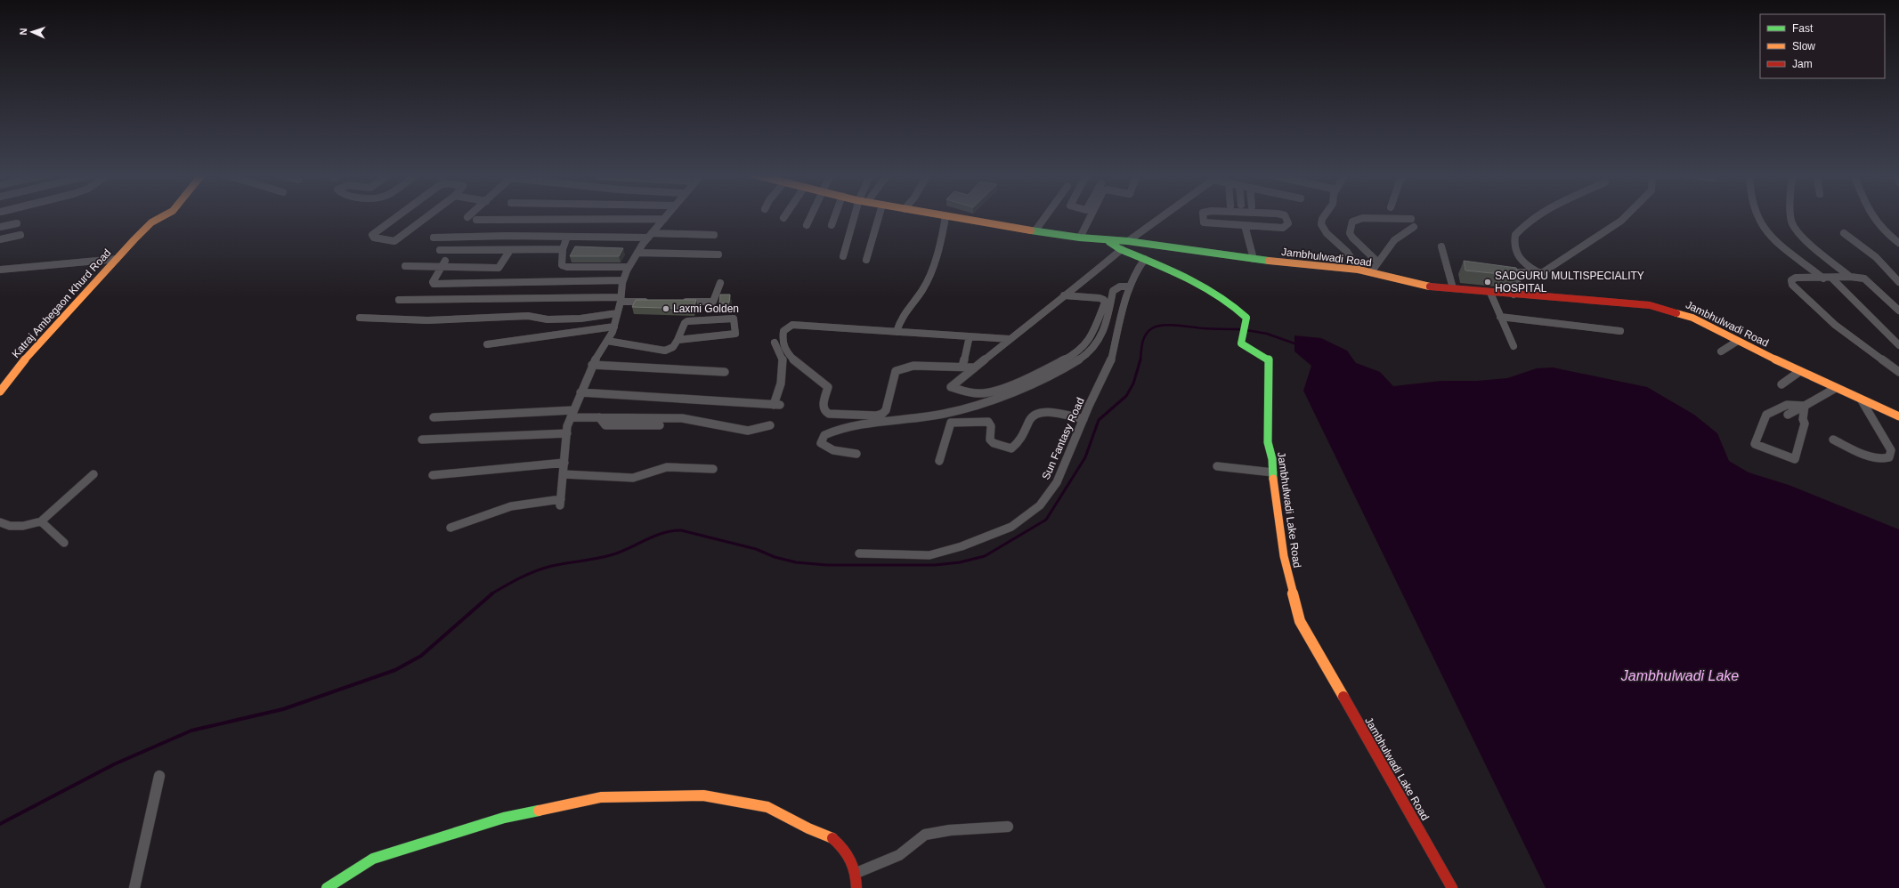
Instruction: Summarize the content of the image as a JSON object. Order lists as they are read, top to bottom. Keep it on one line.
{"streets":{"street":["Jambhulwadi Road","Katraj Ambegaon Khurd Road","Sun Fantasy Road","Jambhulwadi Lake Road"]},"crossings":[["Jambhulwadi Road","Jambhulwadi Lake Road"],["Sun Fantasy Road","Jambhulwadi Lake Road"]],"water":["Jambhulwadi Lake"],"places":["SADGURU MULTISPECIALITY HOSPITAL","Laxmi Golden"],"legend":["Fast","Slow","Jam"],"north":"left"}
